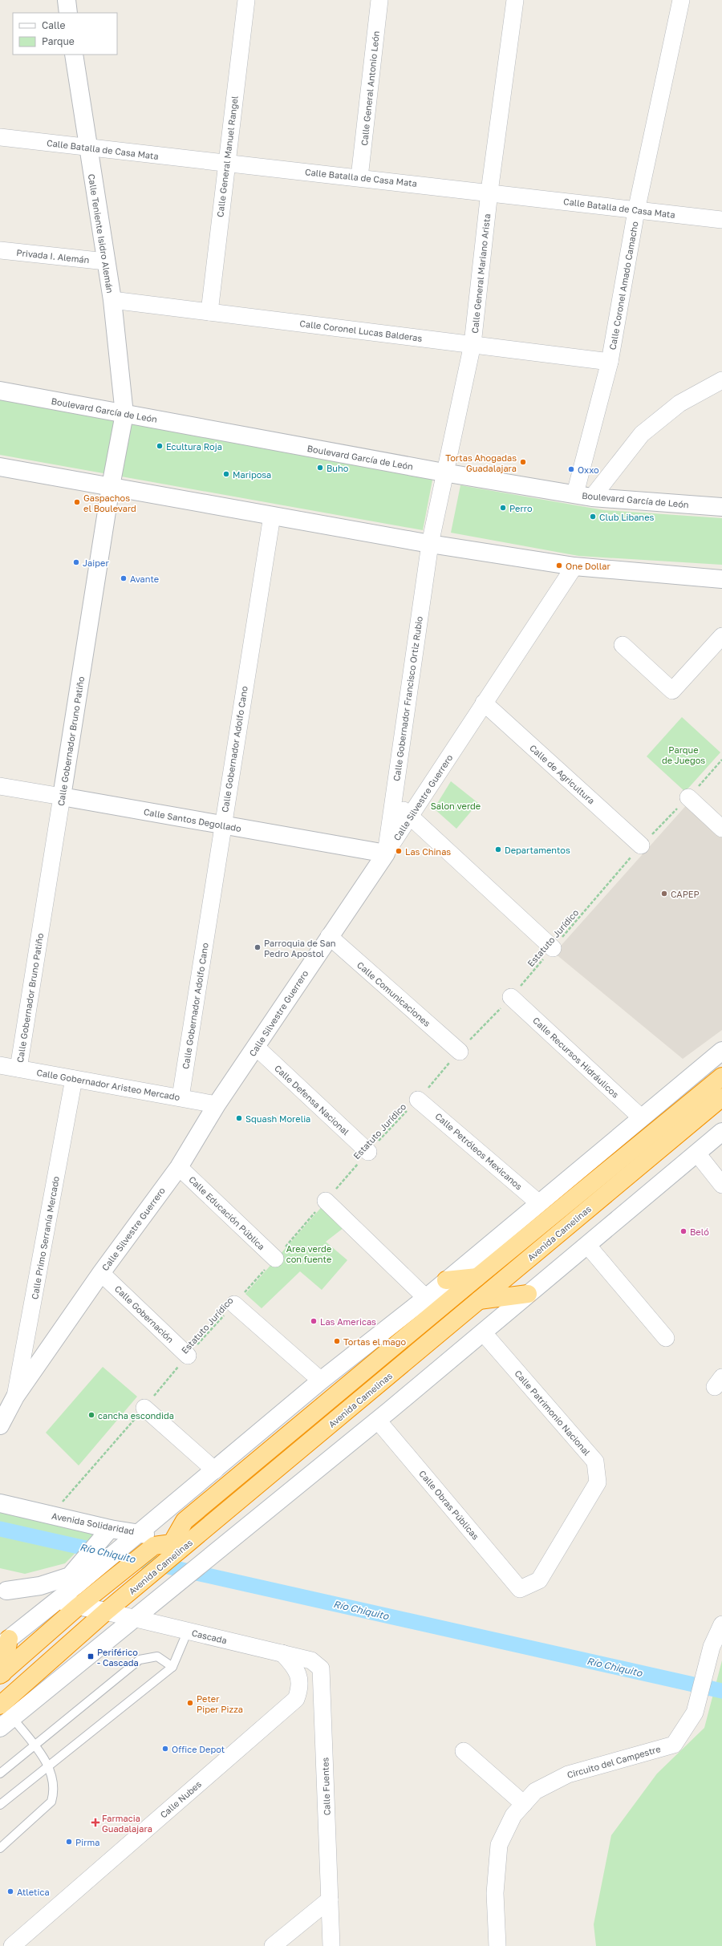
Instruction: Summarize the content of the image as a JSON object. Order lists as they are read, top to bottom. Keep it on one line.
{"streets":{"highway":["Avenida Camelinas"],"street":["Calle General Antonio León","Calle Batalla de Casa Mata","Calle General Manuel Rangel","Calle Teniente Isidro Alemán","Privada I. Alemán","Calle General Mariano Arista","Calle Coronel Amado Camacho","Calle Coronel Lucas Balderas","Boulevard García de León","Calle Gobernador Francisco Ortiz Rubio","Calle Gobernador Bruno Patiño","Calle Gobernador Adolfo Cano","Calle de Agricultura","Calle Silvestre Guerrero","Calle Santos Degollado","Calle Comunicaciones","Calle Recursos Hidráulicos","Calle Gobernador Aristeo Mercado","Calle Defensa Nacional","Calle Petróleos Mexicanos","Calle Educación Pública","Calle Primo Serranía Mercado","Calle Gobernación","Calle Patrimonio Nacional","Calle Obras Públicas","Avenida Solidaridad","Cascada","Circuito del Campestre","Calle Fuentes","Calle Nubes"],"path":["Estatuto Jurídico"]},"crossings":[["Calle General Antonio León","Calle Batalla de Casa Mata"],["Calle Batalla de Casa Mata","Calle General Manuel Rangel"],["Calle Batalla de Casa Mata","Calle Teniente Isidro Alemán"],["Calle Batalla de Casa Mata","Calle General Mariano Arista"],["Calle Batalla de Casa Mata","Calle Coronel Amado Camacho"],["Calle General Manuel Rangel","Calle Coronel Lucas Balderas"],["Calle Teniente Isidro Alemán","Privada I. Alemán"],["Calle Teniente Isidro Alemán","Calle Coronel Lucas Balderas"],["Calle Teniente Isidro Alemán","Boulevard García de León"],["Calle Teniente Isidro Alemán","Calle Gobernador Bruno Patiño"],["Calle General Mariano Arista","Calle Coronel Lucas Balderas"],["Calle General Mariano Arista","Boulevard García de León"],["Calle General Mariano Arista","Calle Gobernador Francisco Ortiz Rubio"],["Calle Coronel Amado Camacho","Calle Coronel Lucas Balderas"],["Calle Coronel Amado Camacho","Boulevard García de León"],["Boulevard García de León","Calle Gobernador Bruno Patiño"],["Calle Gobernador Francisco Ortiz Rubio","Calle Silvestre Guerrero"],["Calle Gobernador Francisco Ortiz Rubio","Calle Santos Degollado"],["Calle Gobernador Bruno Patiño","Calle Santos Degollado"],["Calle Gobernador Bruno Patiño","Calle Gobernador Aristeo Mercado"],["Calle Gobernador Adolfo Cano","Calle Santos Degollado"],["Calle Gobernador Adolfo Cano","Calle Gobernador Aristeo Mercado"],["Calle de Agricultura","Calle Silvestre Guerrero"],["Calle de Agricultura","Estatuto Jurídico"],["Calle Silvestre Guerrero","Calle Santos Degollado"],["Calle Silvestre Guerrero","Calle Comunicaciones"],["Calle Silvestre Guerrero","Calle Gobernador Aristeo Mercado"],["Calle Silvestre Guerrero","Calle Defensa Nacional"],["Calle Silvestre Guerrero","Calle Educación Pública"],["Calle Silvestre Guerrero","Calle Primo Serranía Mercado"],["Calle Silvestre Guerrero","Calle Gobernación"],["Estatuto Jurídico","Calle Comunicaciones"],["Estatuto Jurídico","Calle Recursos Hidráulicos"],["Estatuto Jurídico","Calle Defensa Nacional"],["Estatuto Jurídico","Calle Petróleos Mexicanos"],["Estatuto Jurídico","Calle Educación Pública"],["Estatuto Jurídico","Calle Gobernación"],["Estatuto Jurídico","Avenida Solidaridad"],["Calle Gobernador Aristeo Mercado","Calle Primo Serranía Mercado"],["Avenida Camelinas","Avenida Solidaridad"],["Calle Patrimonio Nacional","Calle Obras Públicas"],["Cascada","Calle Fuentes"],["Cascada","Calle Nubes"],["Calle Fuentes","Calle Nubes"]],"water":["Río Chiquito"],"parks":["Parque de Juegos","Salon verde","Area verde con fuente"],"places":{"other":["Ecultura Roja","Tortas Ahogadas Guadalajara","Buho","Oxxo","Mariposa","Gaspachos el Boulevard","Perro","Club Libanes","Jaiper","One Dollar","Avante","Departamentos","Las Chinas","CAPEP","Parroquia de San Pedro Apostol","Squash Morelia","Beló","Las Americas","Tortas el mago","cancha escondida","Peter Piper Pizza","Office Depot","Pirma","Atletica"],"transit":["Periférico - Cascada"],"health":["Farmacia Guadalajara"]},"legend":["Calle","Parque"]}
